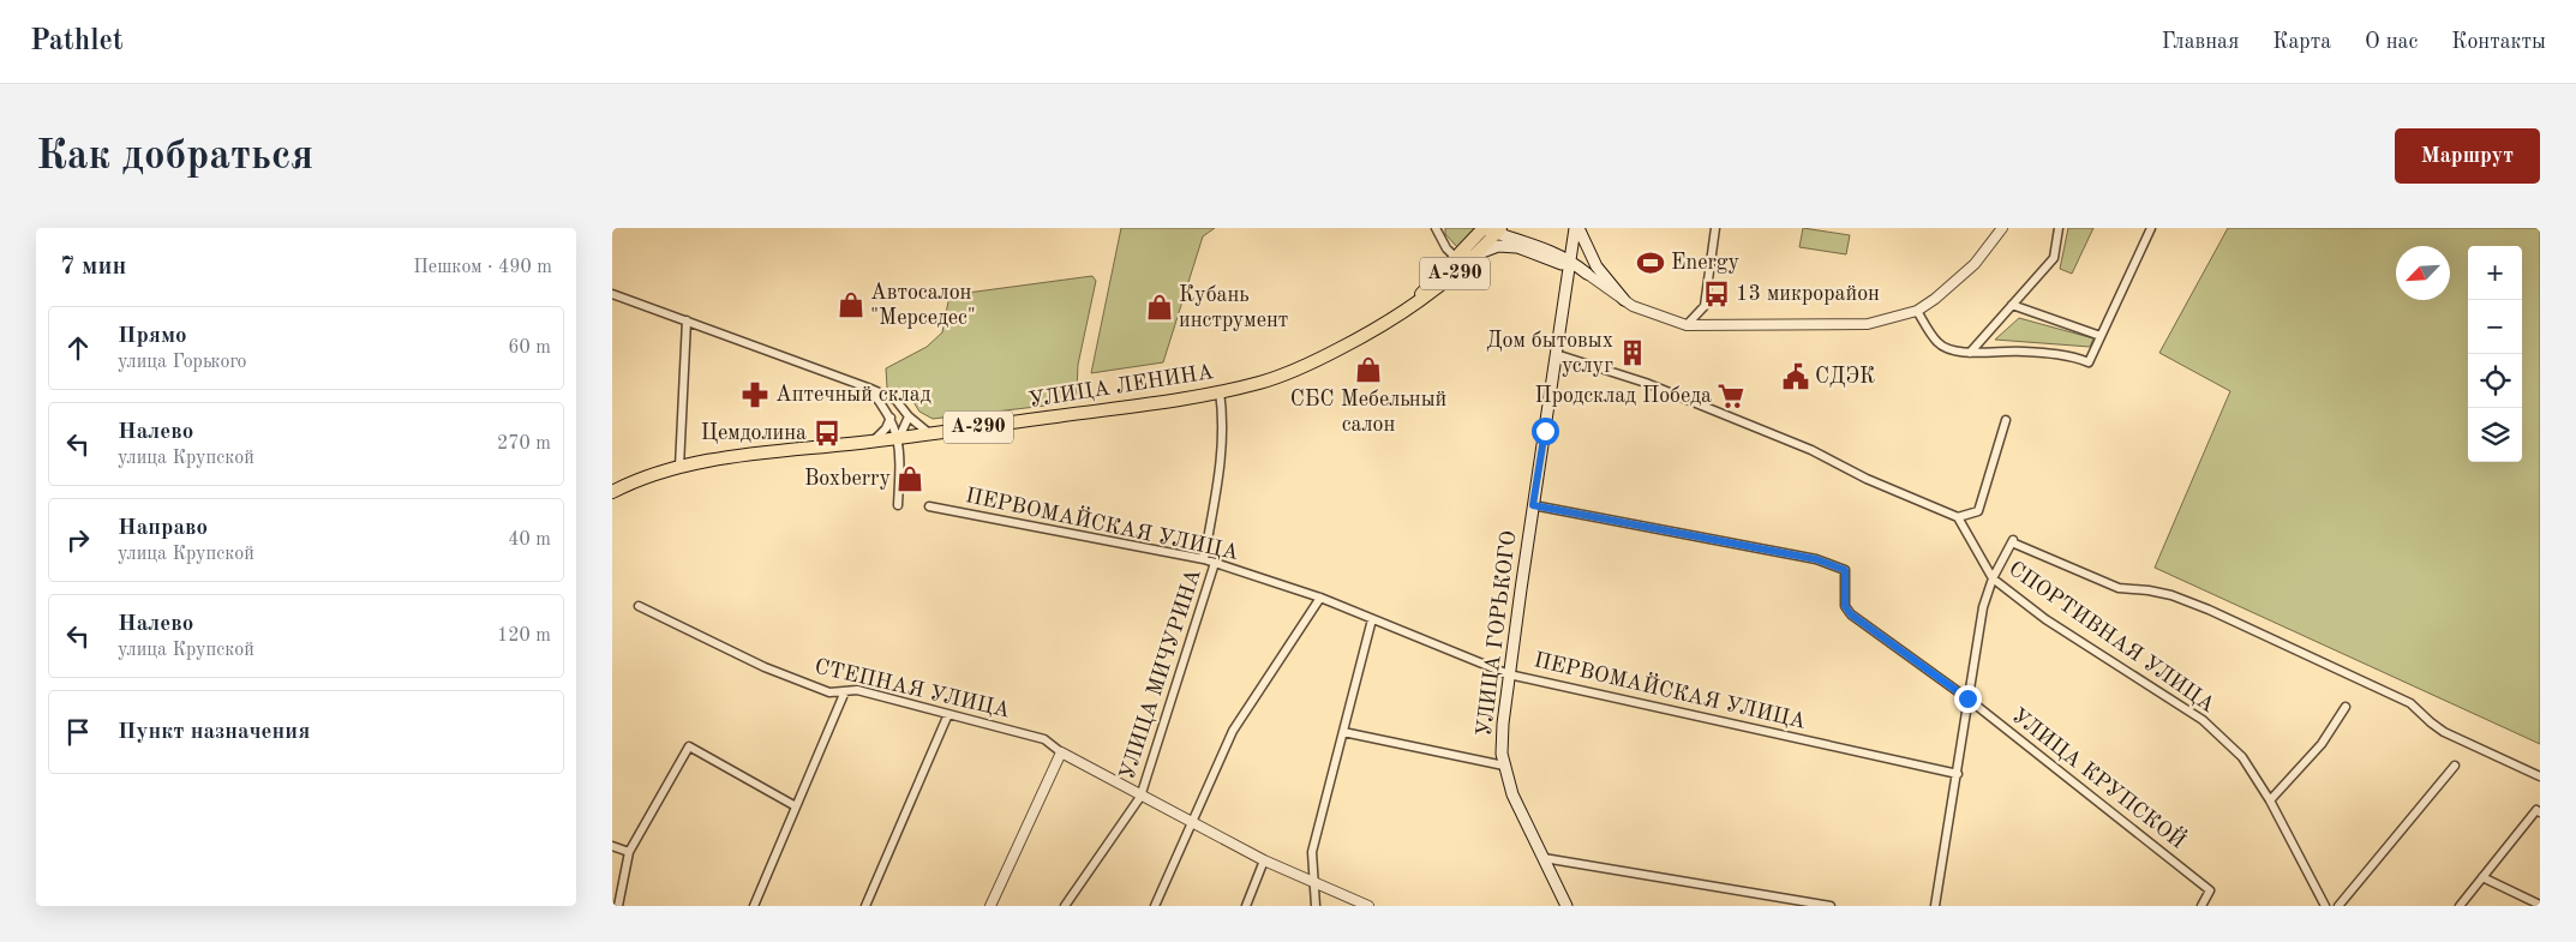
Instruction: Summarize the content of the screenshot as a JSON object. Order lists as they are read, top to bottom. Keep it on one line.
{"streets":{"highway":["А-290","УЛИЦА ЛЕНИНА"],"main road":["УЛИЦА ГОРЬКОГО"],"street":["ПЕРВОМАЙСКАЯ УЛИЦА","СПОРТИВНАЯ УЛИЦА","УЛИЦА МИЧУРИНА","СТЕПНАЯ УЛИЦА","УЛИЦА КРУПСКОЙ"]},"crossings":[["А-290","УЛИЦА ЛЕНИНА"],["УЛИЦА ЛЕНИНА","УЛИЦА МИЧУРИНА"],["ПЕРВОМАЙСКАЯ УЛИЦА","УЛИЦА ГОРЬКОГО"],["ПЕРВОМАЙСКАЯ УЛИЦА","УЛИЦА МИЧУРИНА"],["УЛИЦА ГОРЬКОГО","УЛИЦА КРУПСКОЙ"],["УЛИЦА МИЧУРИНА","СТЕПНАЯ УЛИЦА"]],"places":{"sports":["Energy"],"bus stop":["13 микрорайон","Цемдолина"],"shop":["Автосалон \"Мерседес\"","Кубань инструмент","СБС Мебельный салон","Boxberry"],"building":["Дом бытовых услуг"],"public building":["СДЭК"],"pharmacy":["Аптечный склад"],"supermarket":["Продсклад Победа"]},"north":"bottom left","page":{"header":"Pathlet","nav":["Главная","Карта","О нас","Контакты"],"buttons":"Маршрут","title":"Как добраться","heading":["7 мин","Пешком · 490 m"],"map_buttons":["+","−"],"list":[["Прямо","улица Горького","60 m"],["Налево","улица Крупской","270 m"],["Направо","улица Крупской","40 m"],["Налево","улица Крупской","120 m"],"Пункт назначения"]}}
